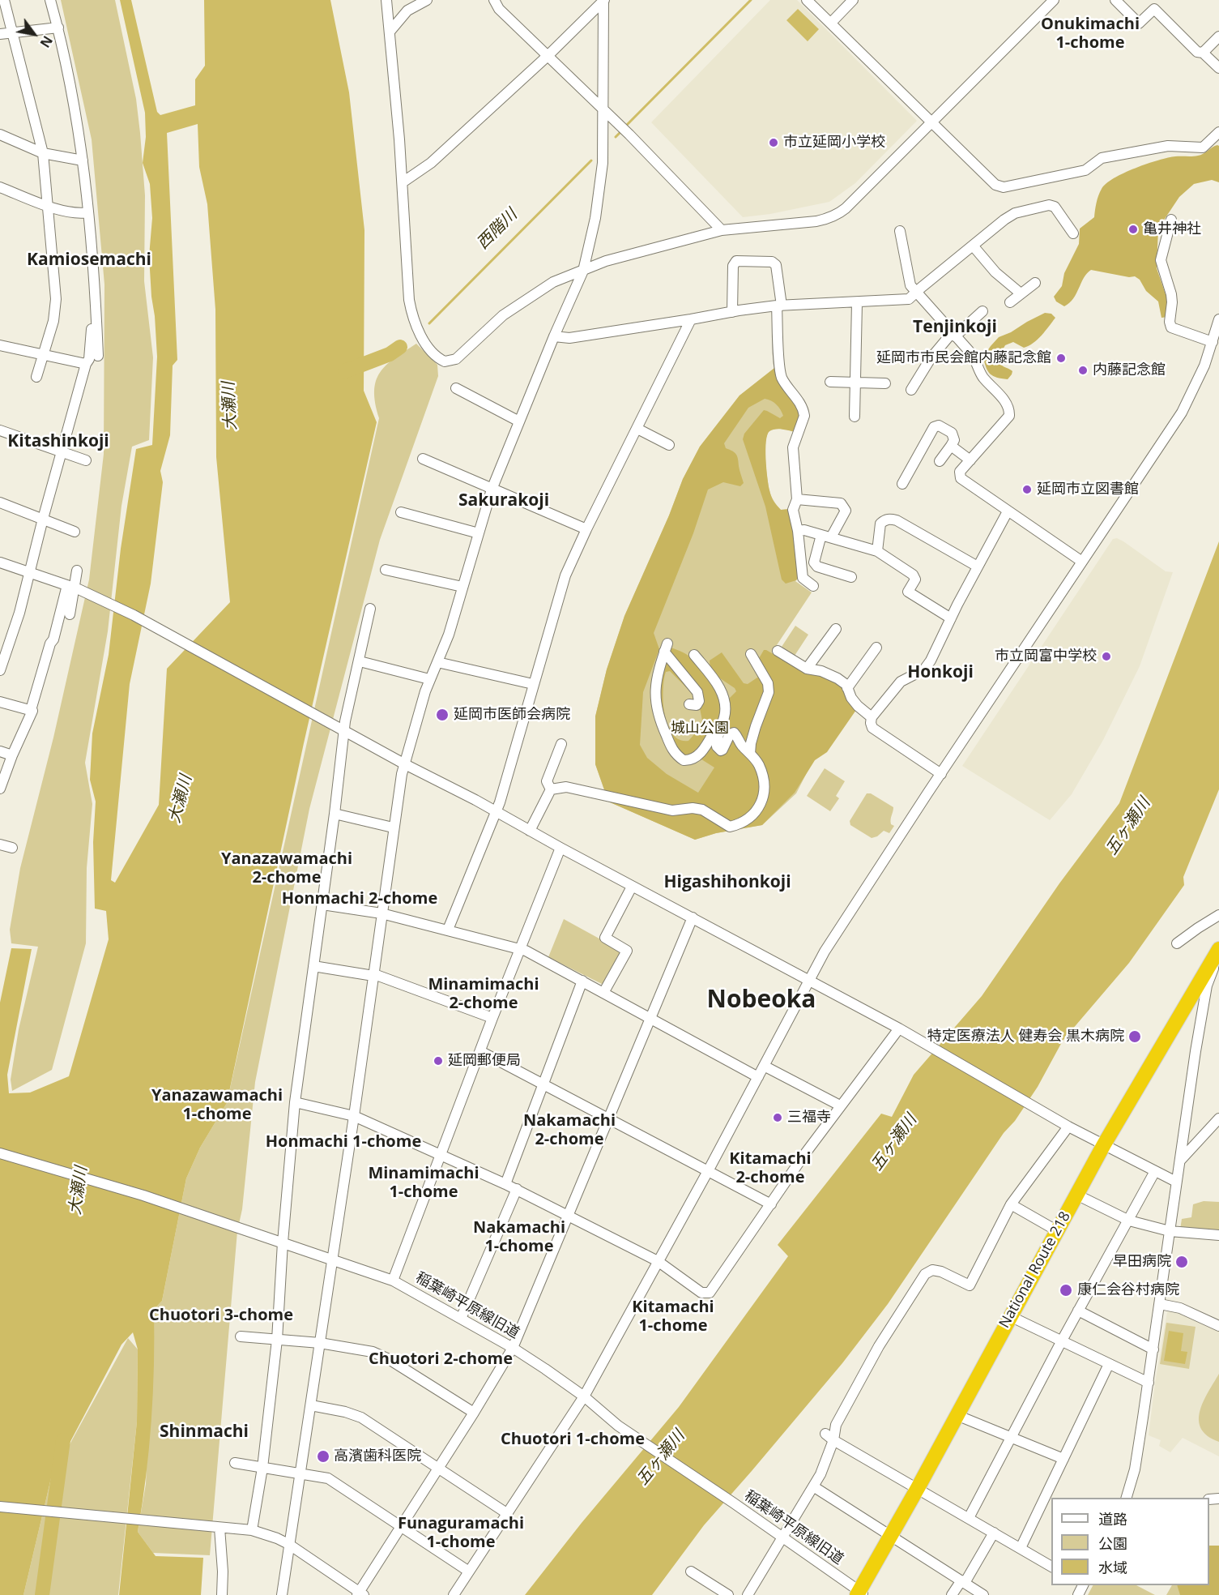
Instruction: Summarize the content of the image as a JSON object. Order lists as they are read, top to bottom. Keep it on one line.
{"streets":{"highway":["National Route 218"],"street":["稲葉崎平原線旧道"]},"crossings":[["National Route 218","稲葉崎平原線旧道"]],"districts":["Onukimachi 1-chome","Kamiosemachi","Tenjinkoji","Kitashinkoji","Sakurakoji","Honkoji","Yanazawamachi 2-chome","Higashihonkoji","Honmachi 2-chome","Minamimachi 2-chome","Nobeoka","Yanazawamachi 1-chome","Nakamachi 2-chome","Honmachi 1-chome","Kitamachi 2-chome","Minamimachi 1-chome","Nakamachi 1-chome","Kitamachi 1-chome","Chuotori 3-chome","Chuotori 2-chome","Shinmachi","Chuotori 1-chome","Funaguramachi 1-chome"],"water":["西階川","大瀬川","五ヶ瀬川"],"parks":["城山公園"],"places":["市立延岡小学校","亀井神社","延岡市市民会館内藤記念館","内藤記念館","延岡市立図書館","市立岡富中学校","延岡市医師会病院","特定医療法人 健寿会 黒木病院","延岡郵便局","三福寺","早田病院","康仁会谷村病院","高濱歯科医院"],"legend":["道路","公園","水域"],"north":"bottom right"}
